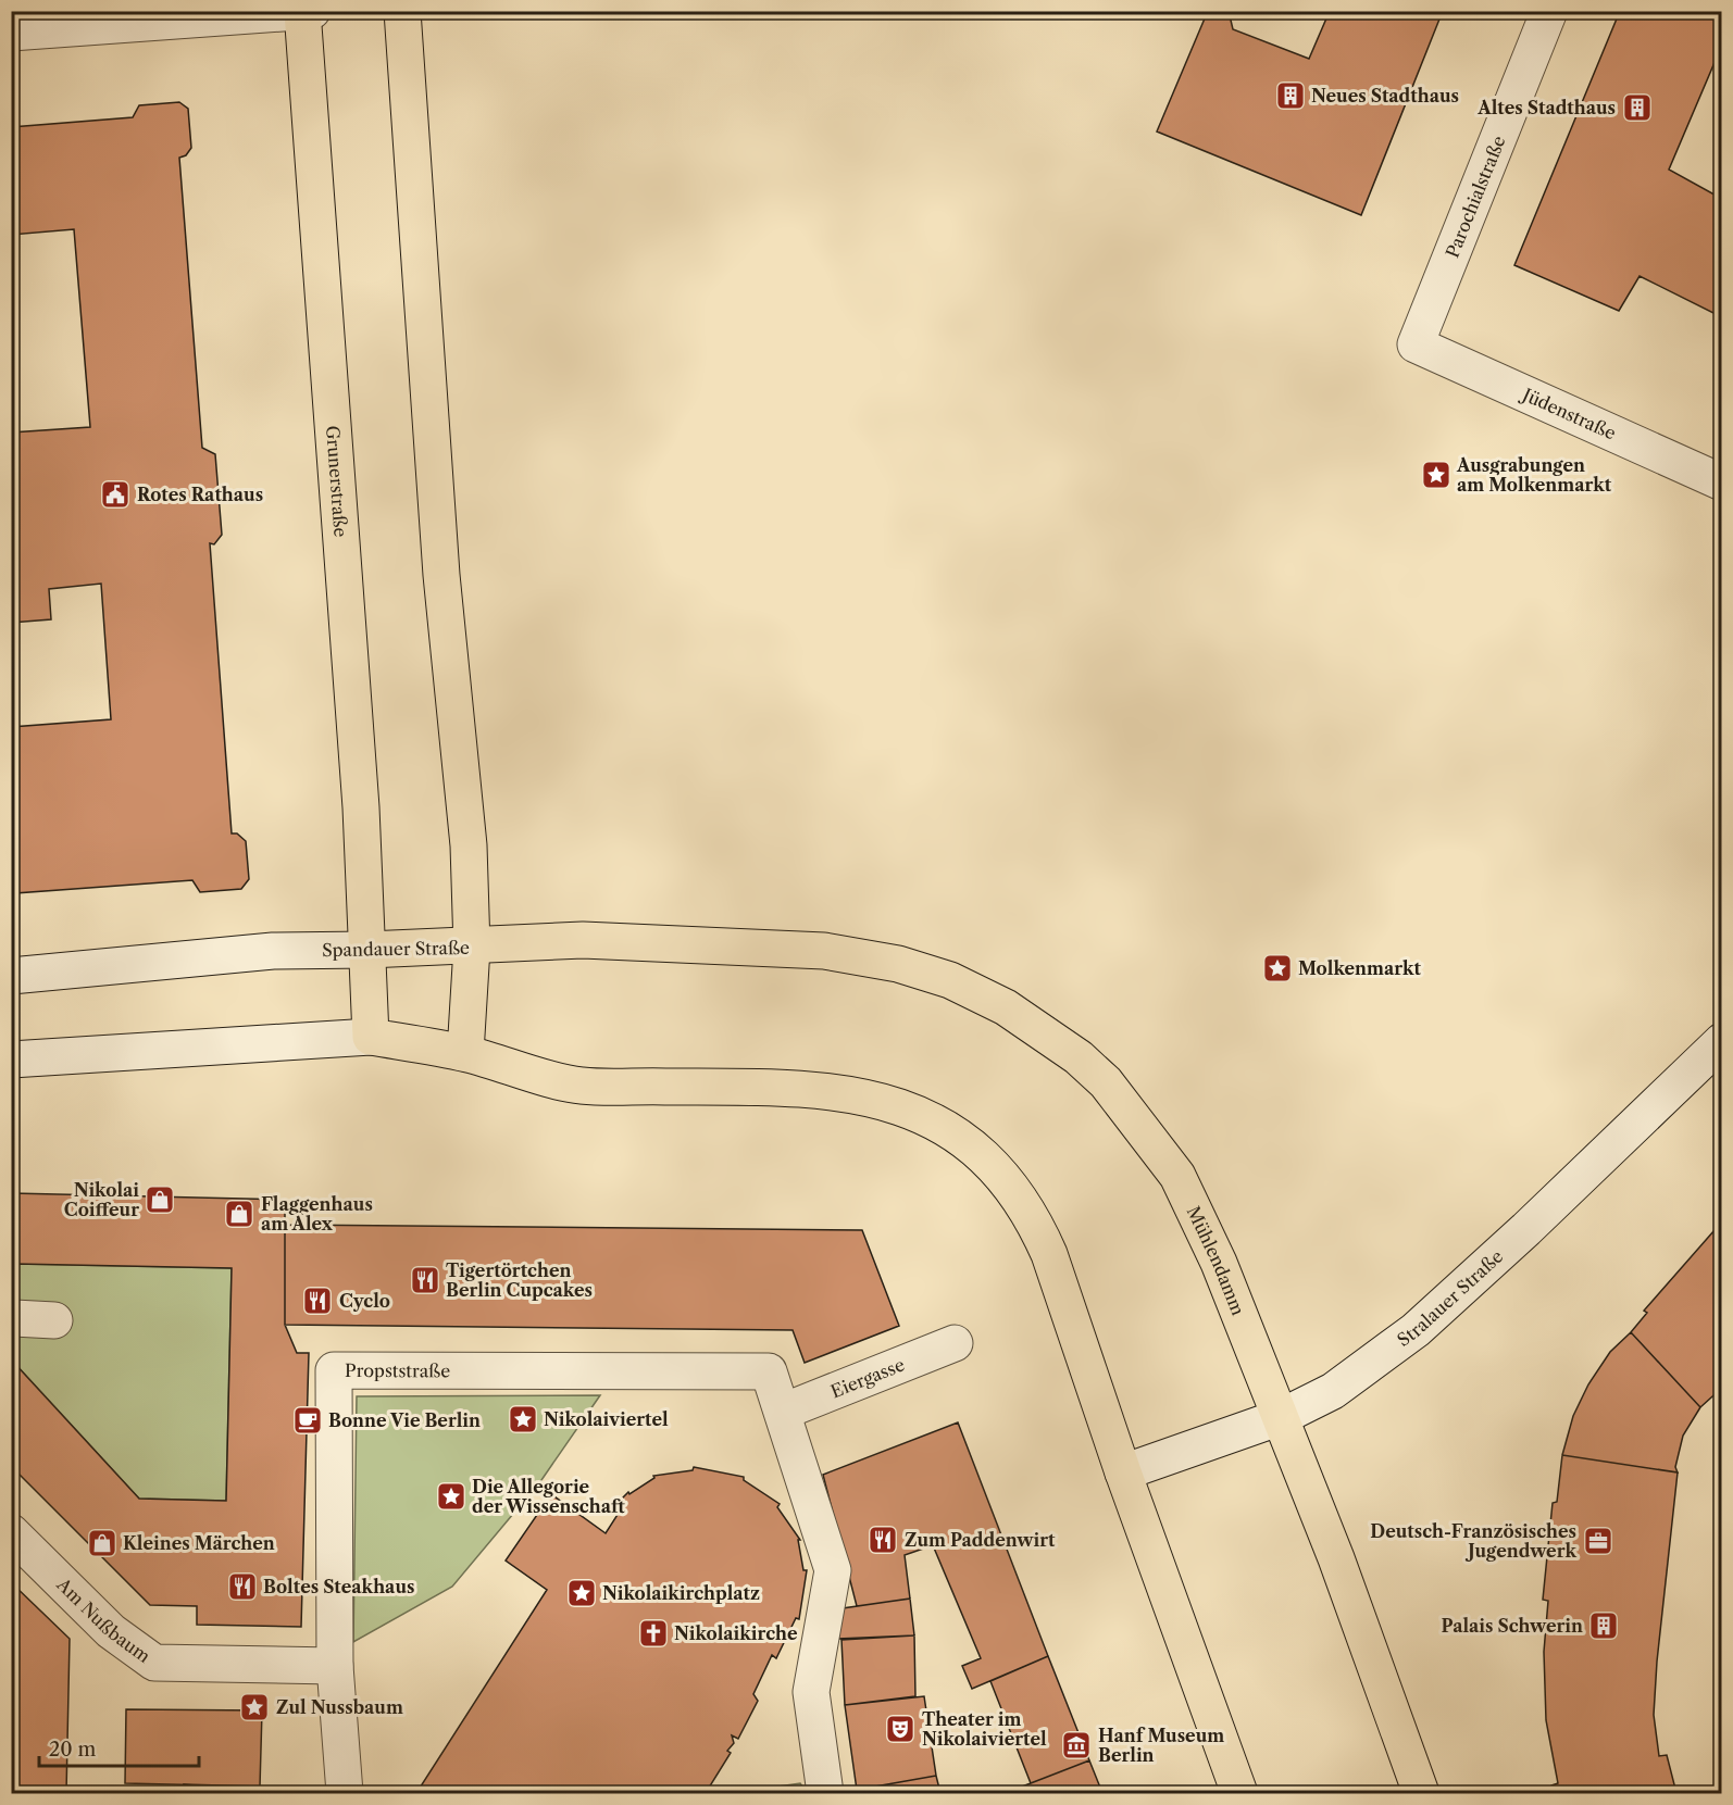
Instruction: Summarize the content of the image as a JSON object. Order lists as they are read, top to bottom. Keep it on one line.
{"streets":{"main road":["Grunerstraße","Spandauer Straße","Mühlendamm"],"street":["Parochialstraße","Jüdenstraße","Stralauer Straße","Propststraße","Eiergasse","Am Nußbaum"]},"crossings":[["Parochialstraße","Jüdenstraße"],["Grunerstraße","Spandauer Straße"],["Spandauer Straße","Mühlendamm"],["Mühlendamm","Stralauer Straße"],["Propststraße","Eiergasse"],["Propststraße","Am Nußbaum"]],"places":{"building":["Neues Stadthaus","Altes Stadthaus","Palais Schwerin"],"place":["Ausgrabungen am Molkenmarkt","Molkenmarkt","Nikolaiviertel","Die Allegorie der Wissenschaft","Nikolaikirchplatz","Zul Nussbaum"],"public building":["Rotes Rathaus"],"shop":["Nikolai Coiffeur","Flaggenhaus am Alex","Kleines Märchen"],"restaurant":["Tigertörtchen Berlin Cupcakes","Cyclo","Zum Paddenwirt","Boltes Steakhaus"],"cafe":["Bonne Vie Berlin"],"office":["Deutsch-Französisches Jugendwerk"],"church":["Nikolaikirche"],"theatre":["Theater im Nikolaiviertel"],"museum":["Hanf Museum Berlin"]},"scale_bar":"20 m"}
